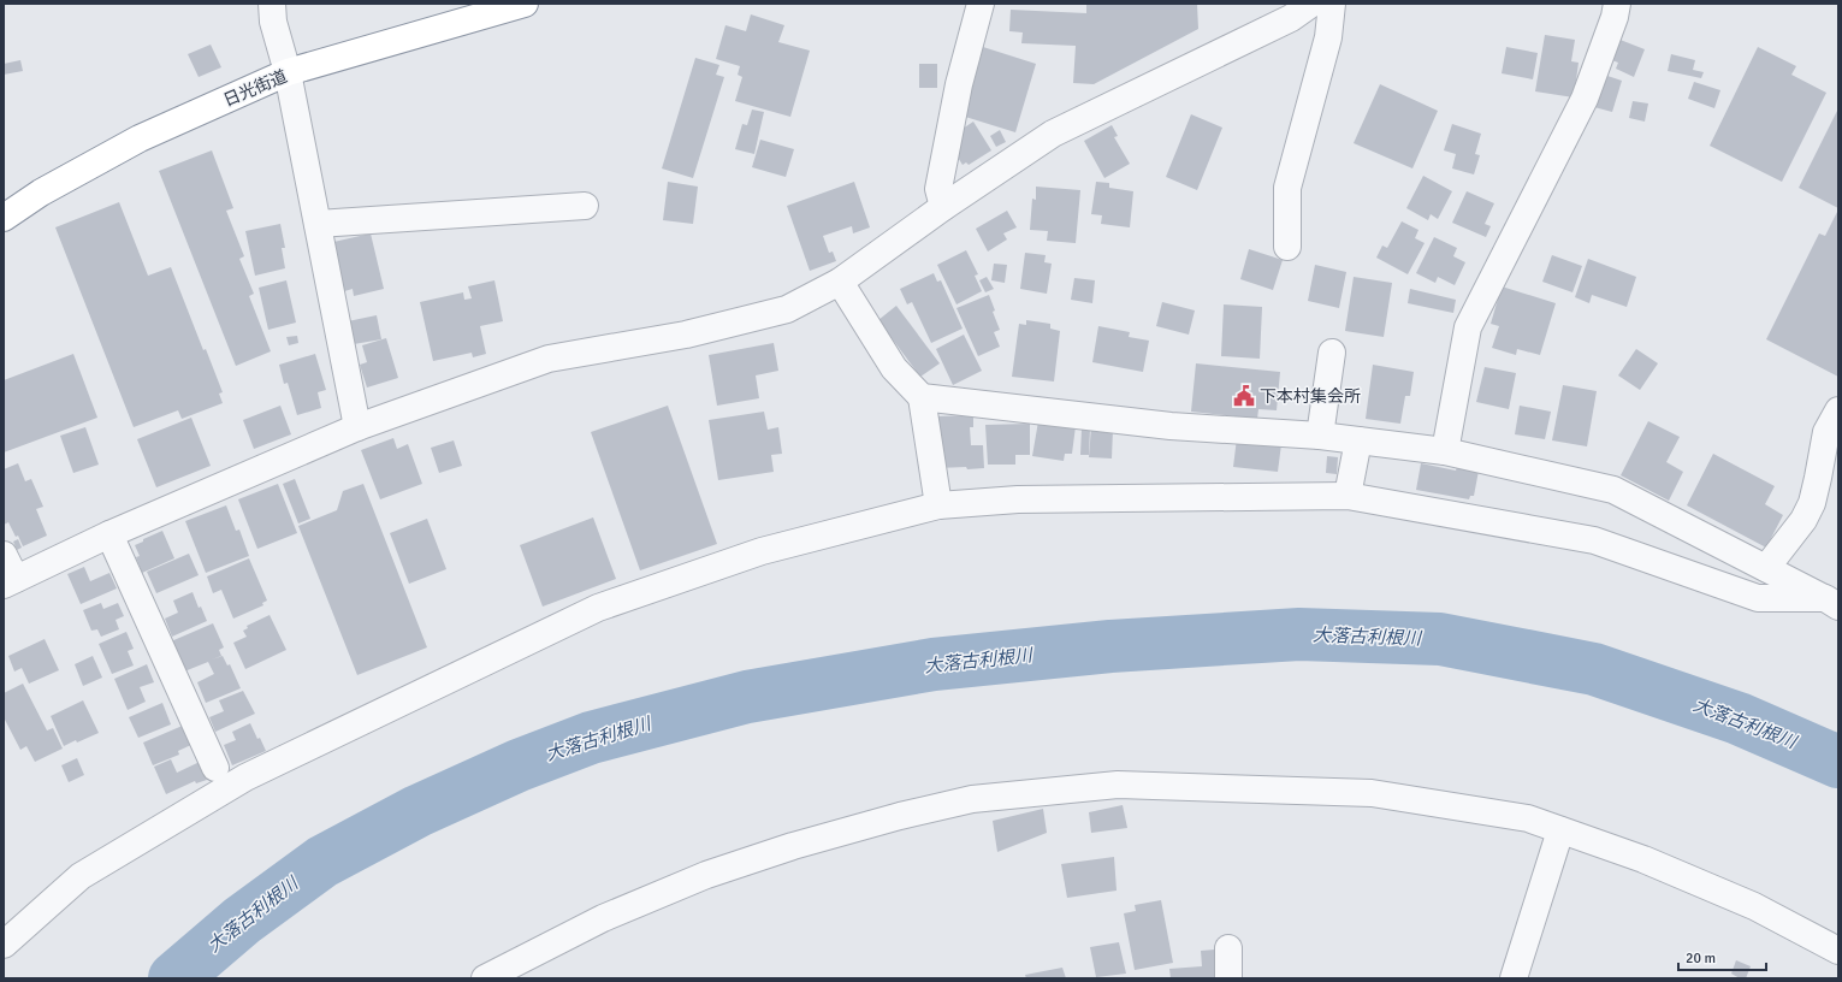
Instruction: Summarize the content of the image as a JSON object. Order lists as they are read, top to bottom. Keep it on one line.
{"streets":{"highway":["日光街道"]},"water":["大落古利根川"],"places":{"public building":["下本村集会所"]},"scale_bar":"20 m"}
